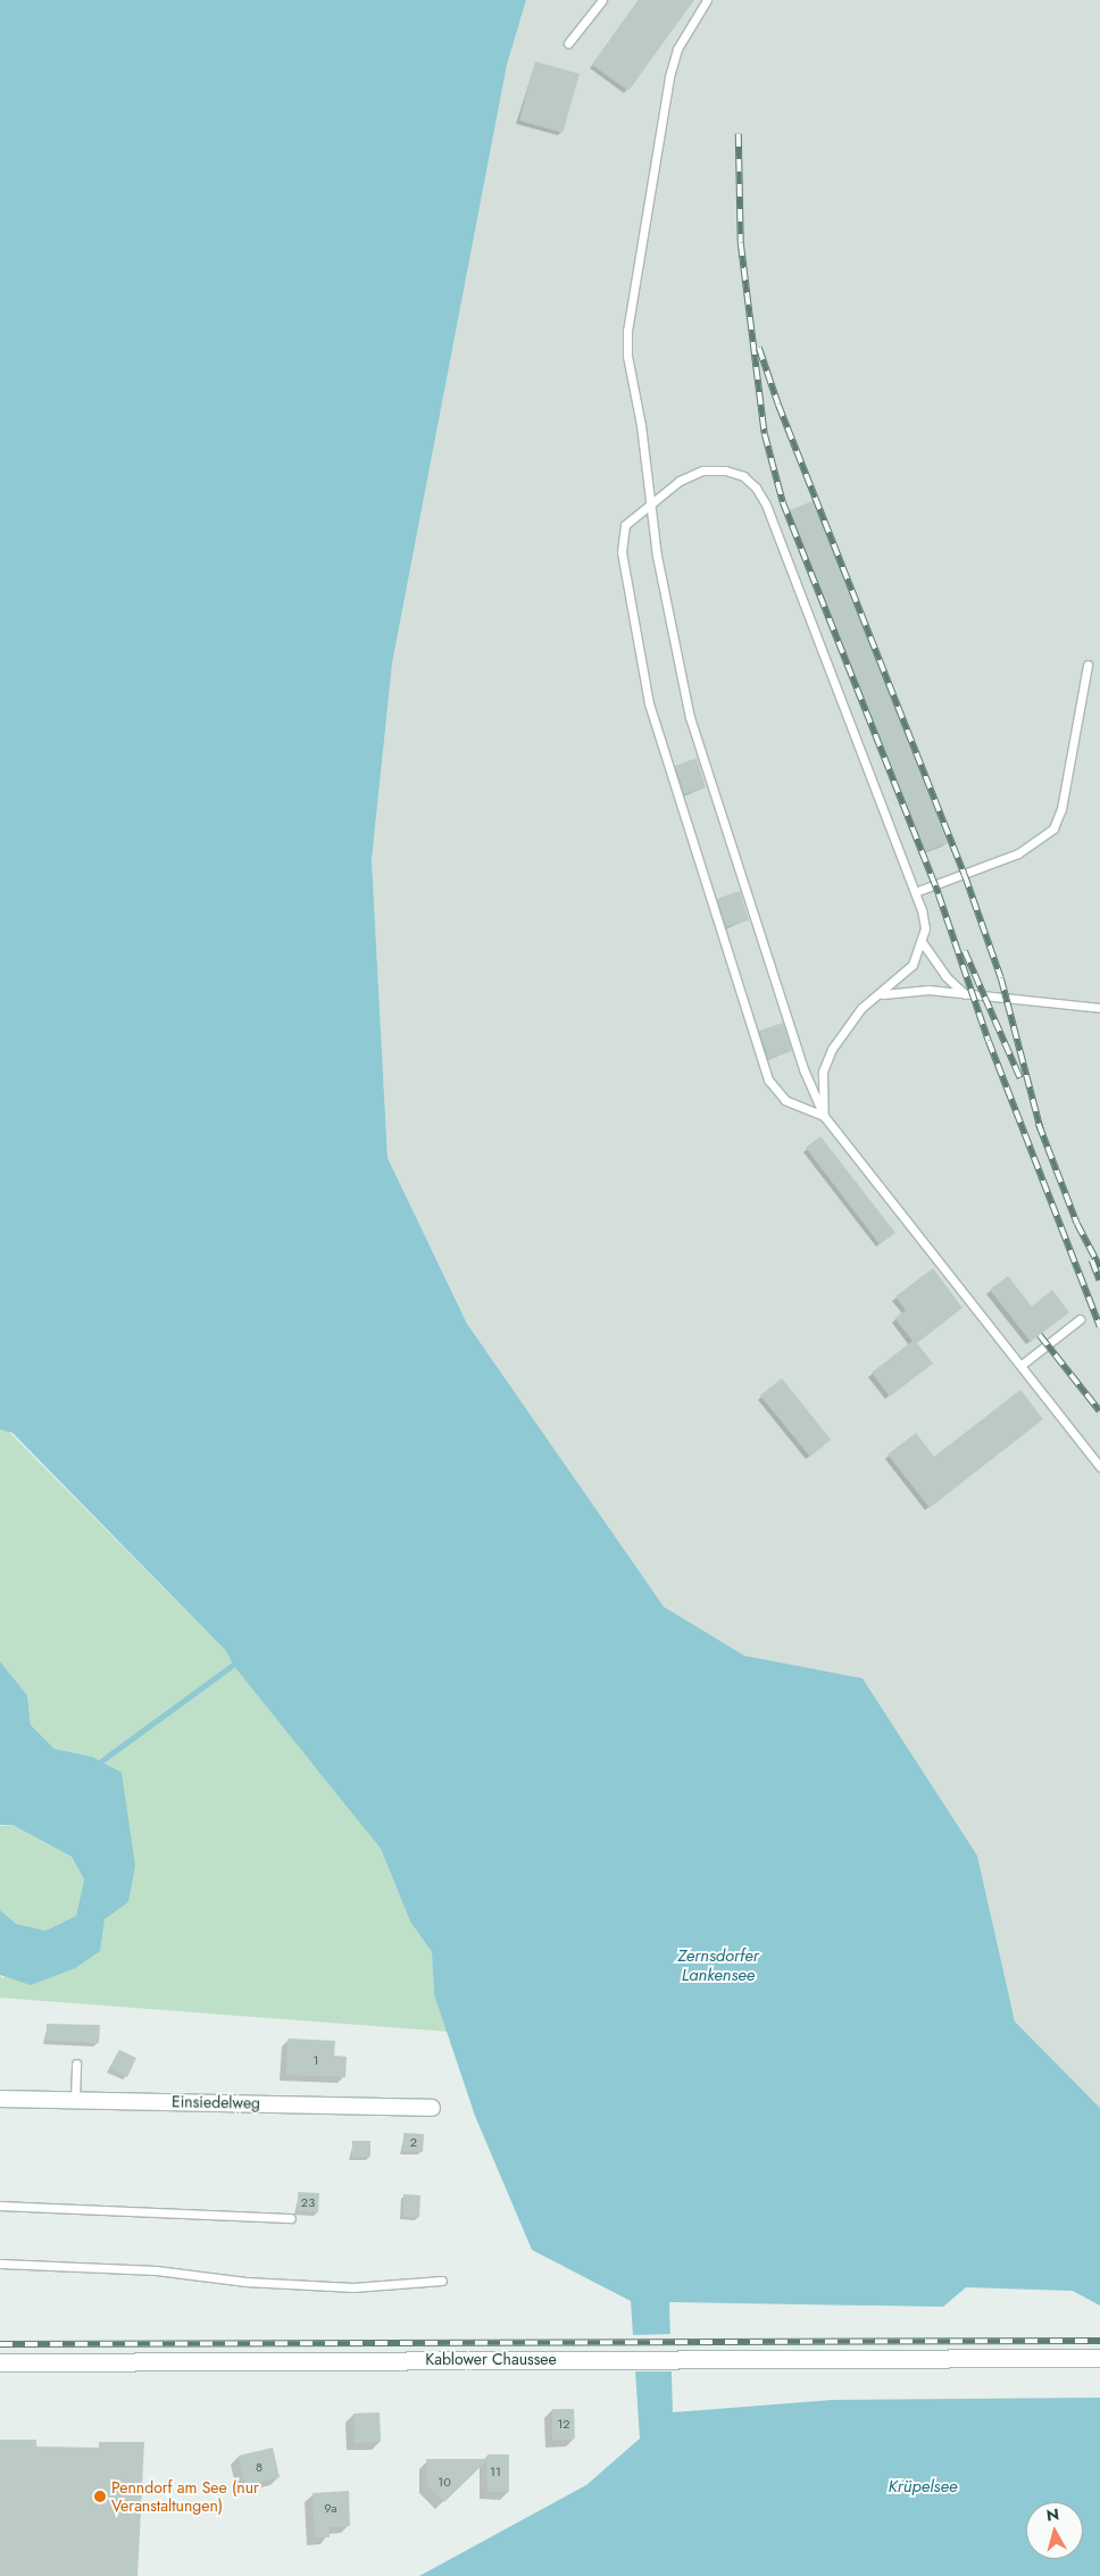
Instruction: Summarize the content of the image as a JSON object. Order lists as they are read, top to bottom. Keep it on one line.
{"streets":{"street":["Einsiedelweg","Kablower Chaussee"]},"water":["Zernsdorfer Lankensee","Krüpelsee"],"places":["Penndorf am See (nur Veranstaltungen)"],"house_numbers":["1","2","23","12","8","11","10","9a"],"north":"top"}
